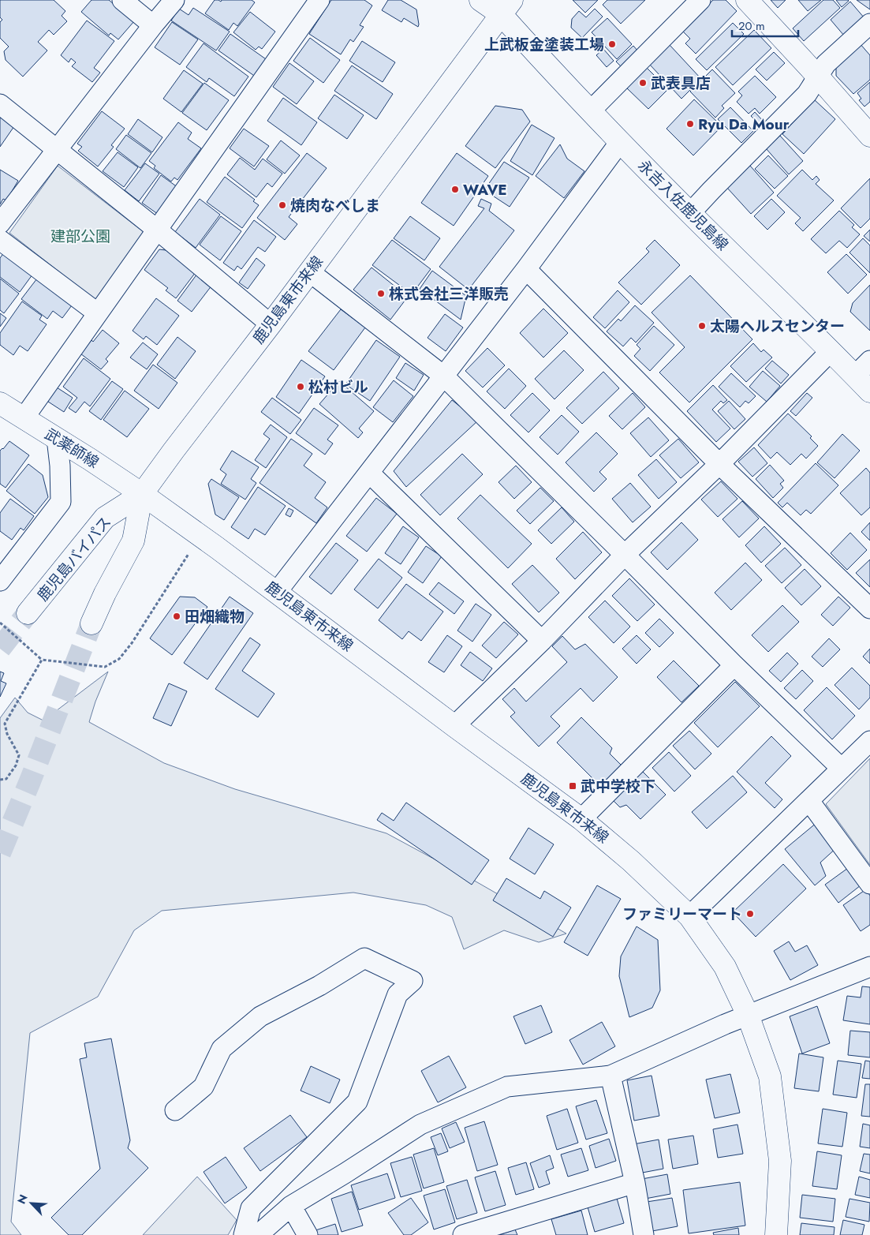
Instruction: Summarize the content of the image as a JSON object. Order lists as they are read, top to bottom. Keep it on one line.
{"streets":{"main road":["永吉入佐鹿児島線","鹿児島東市来線","武薬師線","鹿児島バイパス"]},"crossings":[["永吉入佐鹿児島線","鹿児島東市来線"],["鹿児島東市来線","武薬師線"],["鹿児島東市来線","鹿児島バイパス"],["武薬師線","鹿児島バイパス"]],"parks":["建部公園"],"places":{"other":["上武板金塗装工場","武表具店","Ryu Da Mour","WAVE","焼肉なべしま","株式会社三洋販売","太陽ヘルスセンター","松村ビル","田畑織物","ファミリーマート"],"transit":["武中学校下"]},"scale_bar":"20 m","north":"top left"}
